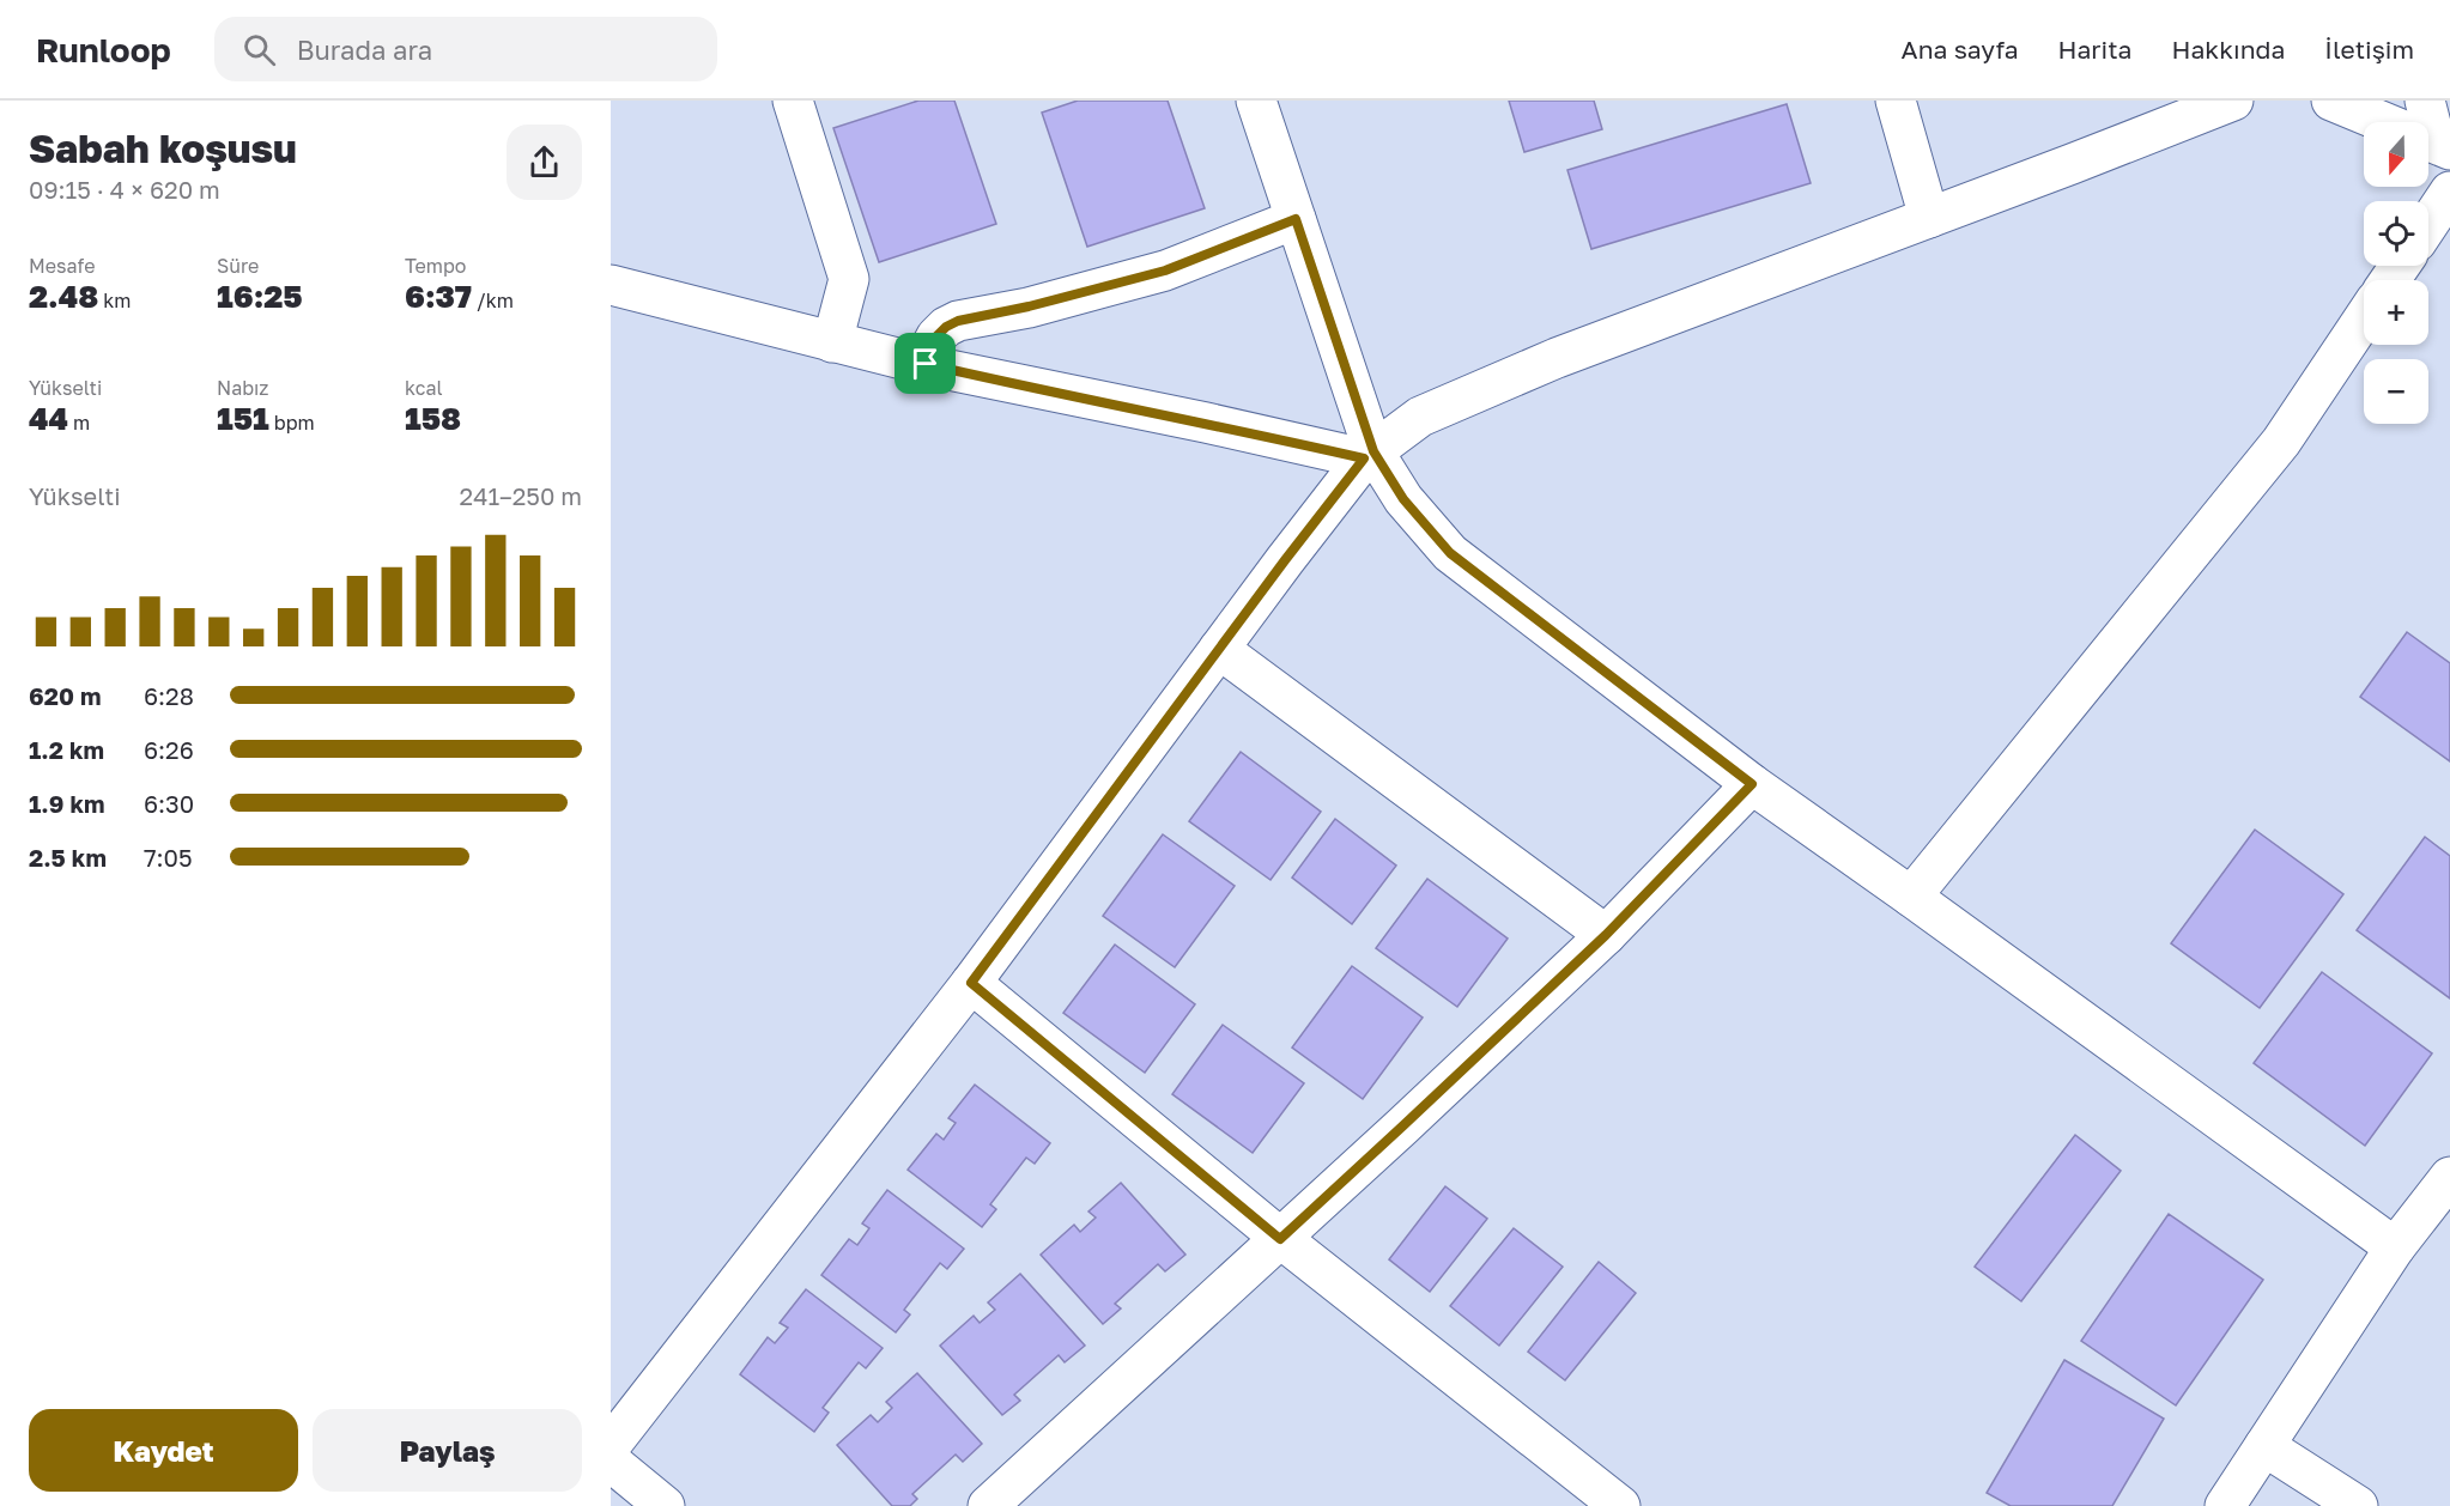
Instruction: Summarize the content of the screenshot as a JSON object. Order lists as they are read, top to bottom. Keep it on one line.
{"north":"bottom","page":{"header":"Runloop","search":"Burada ara","nav":["Ana sayfa","Harita","Hakkında","İletişim"],"heading":["Sabah koşusu","09:15 · 4 × 620 m"],"map_buttons":["+","−"],"stats":[["Mesafe","2.48 km"],["Süre","16:25"],["Tempo","6:37 /km"],["Yükselti","44 m"],["Nabız","151 bpm"],["kcal","158"]],"chart":["Yükselti","241–250 m"],"list":[{"name":"620 m","note":"6:28"},{"name":"1.2 km","note":"6:26"},{"name":"1.9 km","note":"6:30"},{"name":"2.5 km","note":"7:05"}],"buttons":["Kaydet","Paylaş"]}}
